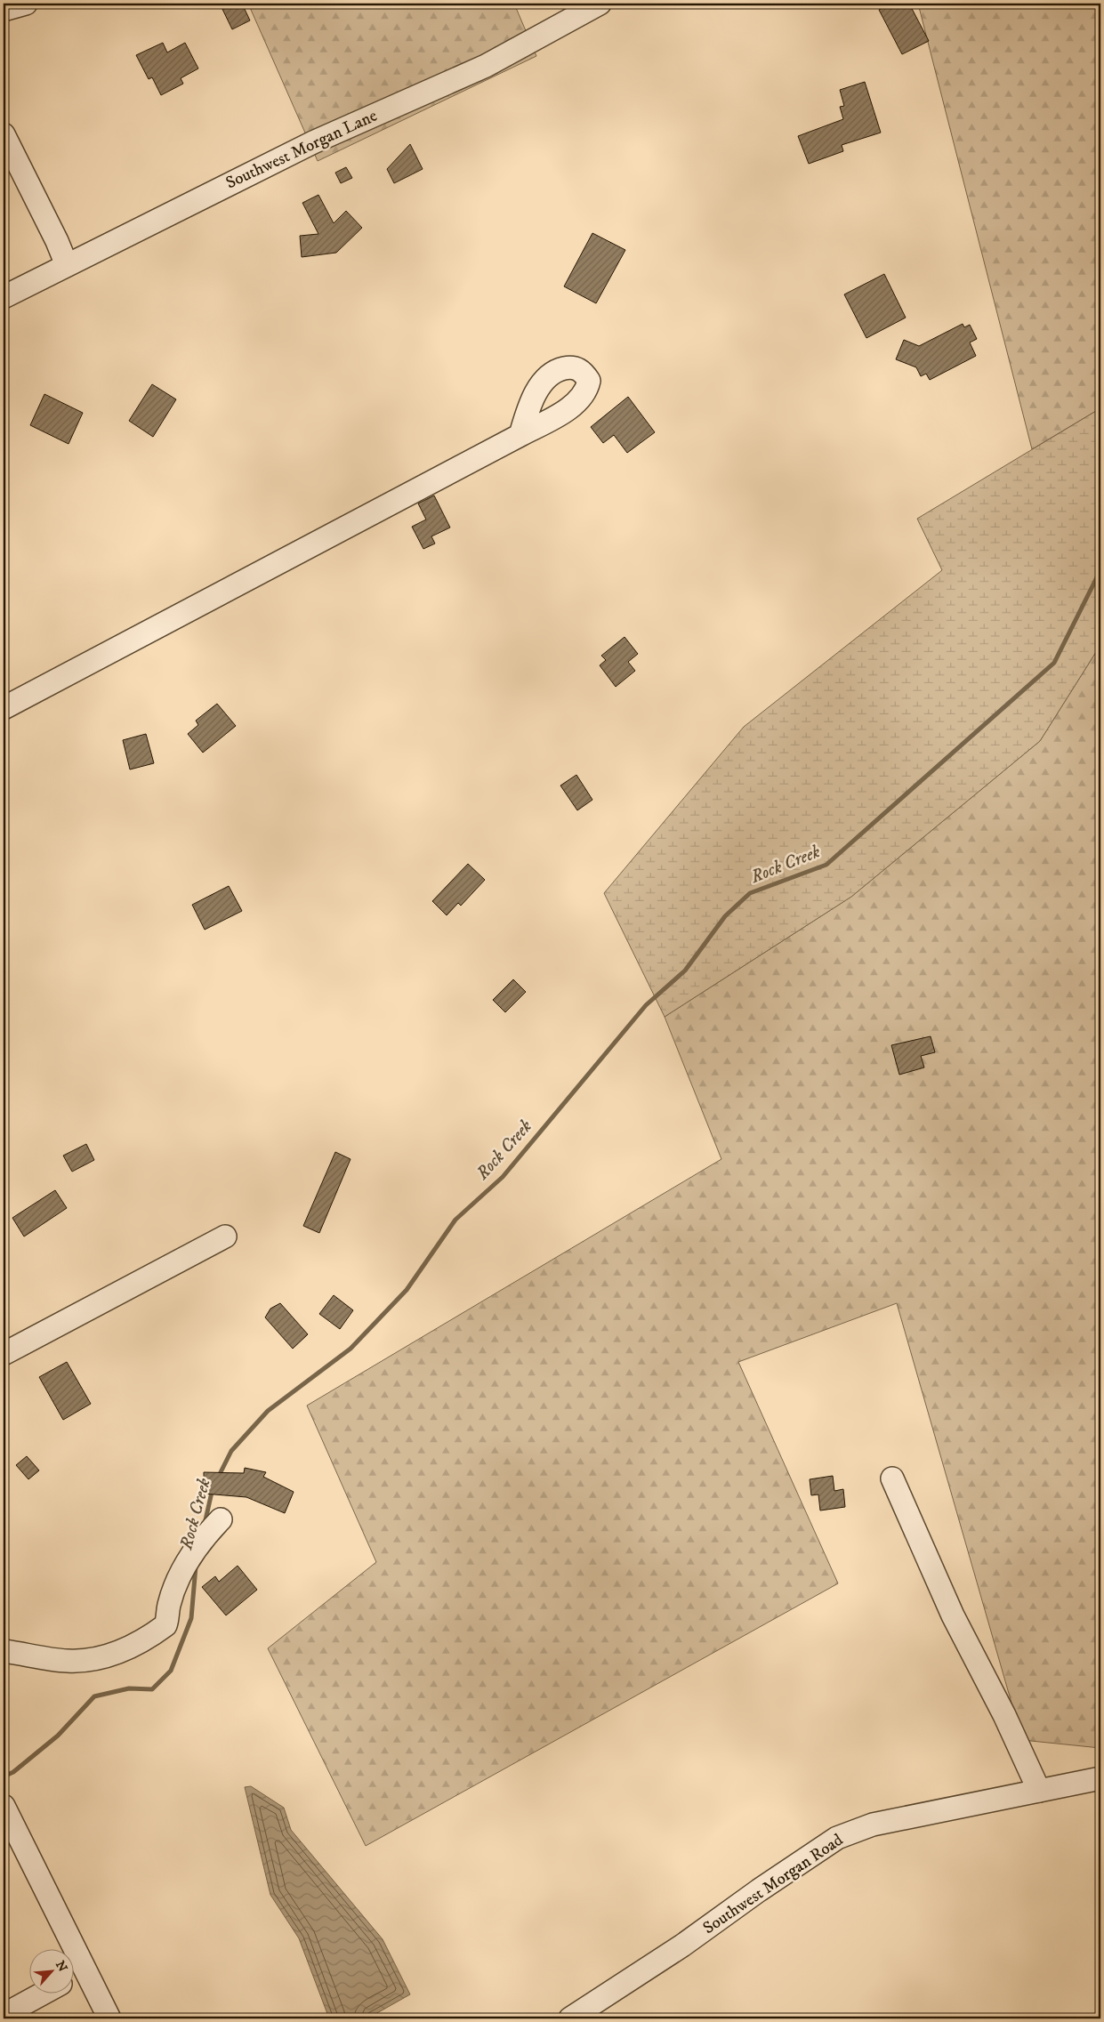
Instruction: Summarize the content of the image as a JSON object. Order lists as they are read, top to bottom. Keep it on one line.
{"streets":{"street":["Southwest Morgan Lane","Southwest Morgan Road"]},"water":["Rock Creek"],"north":"top right"}
